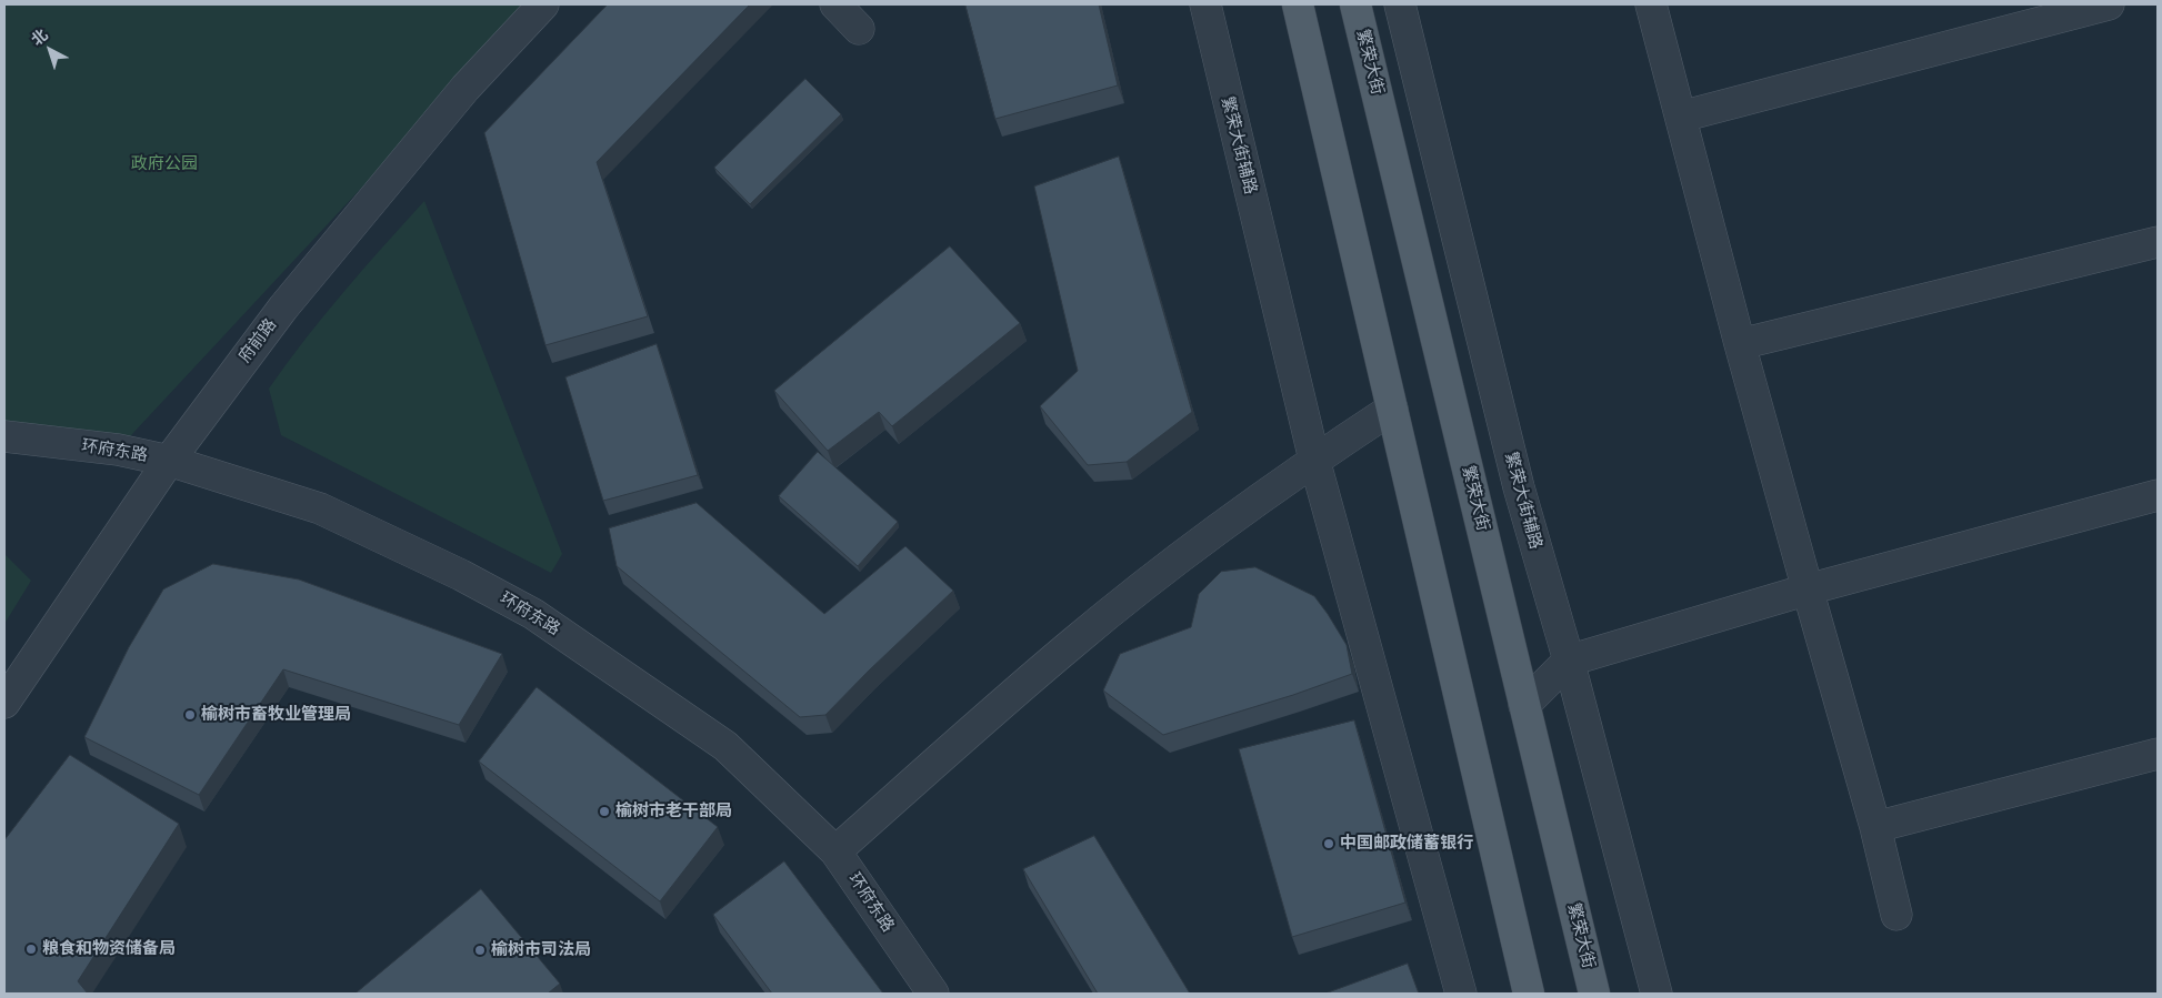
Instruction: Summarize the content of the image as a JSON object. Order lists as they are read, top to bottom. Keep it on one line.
{"streets":{"main road":["繁荣大街"],"street":["繁荣大街辅路","府前路","环府东路"]},"crossings":[["府前路","环府东路"]],"parks":["政府公园"],"places":["榆树市畜牧业管理局","榆树市老干部局","中国邮政储蓄银行","粮食和物资储备局","榆树市司法局"],"north":"top left"}
